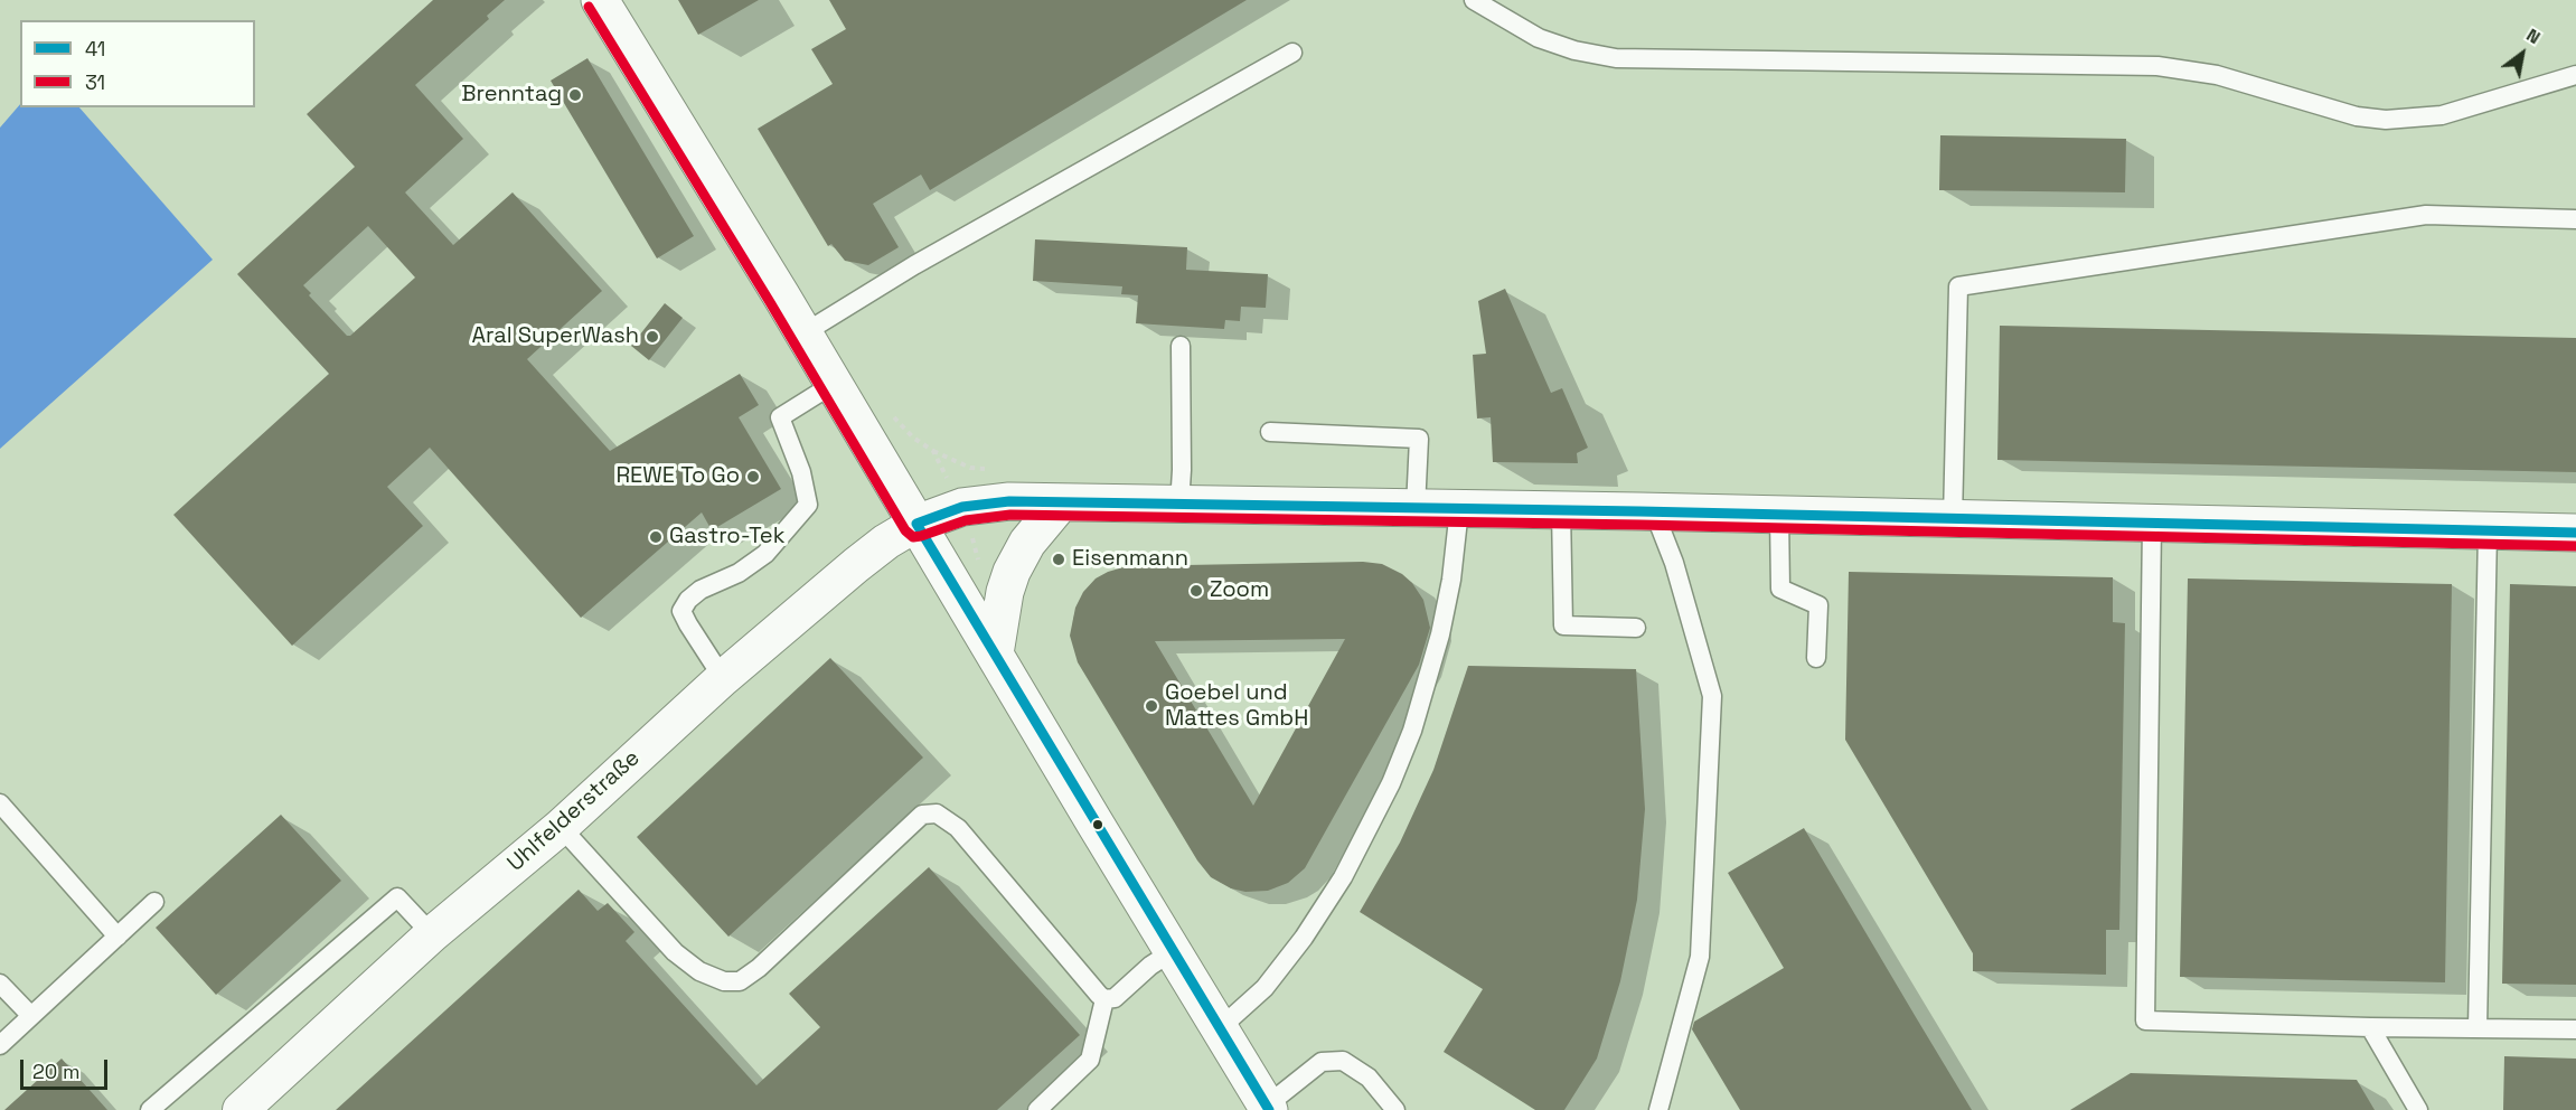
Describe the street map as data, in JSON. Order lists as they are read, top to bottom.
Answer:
{
  "streets": {
    "street": ["Uhlfelderstraße"]
  },
  "places": [
    "Brenntag",
    "Aral SuperWash",
    "REWE To Go",
    "Gastro-Tek",
    "Eisenmann",
    "Zoom",
    "Goebel und Mattes GmbH"
  ],
  "lines": ["transit line 31", "transit line 41"],
  "legend": ["41", "31"],
  "scale_bar": "20 m",
  "north": "top right"
}
